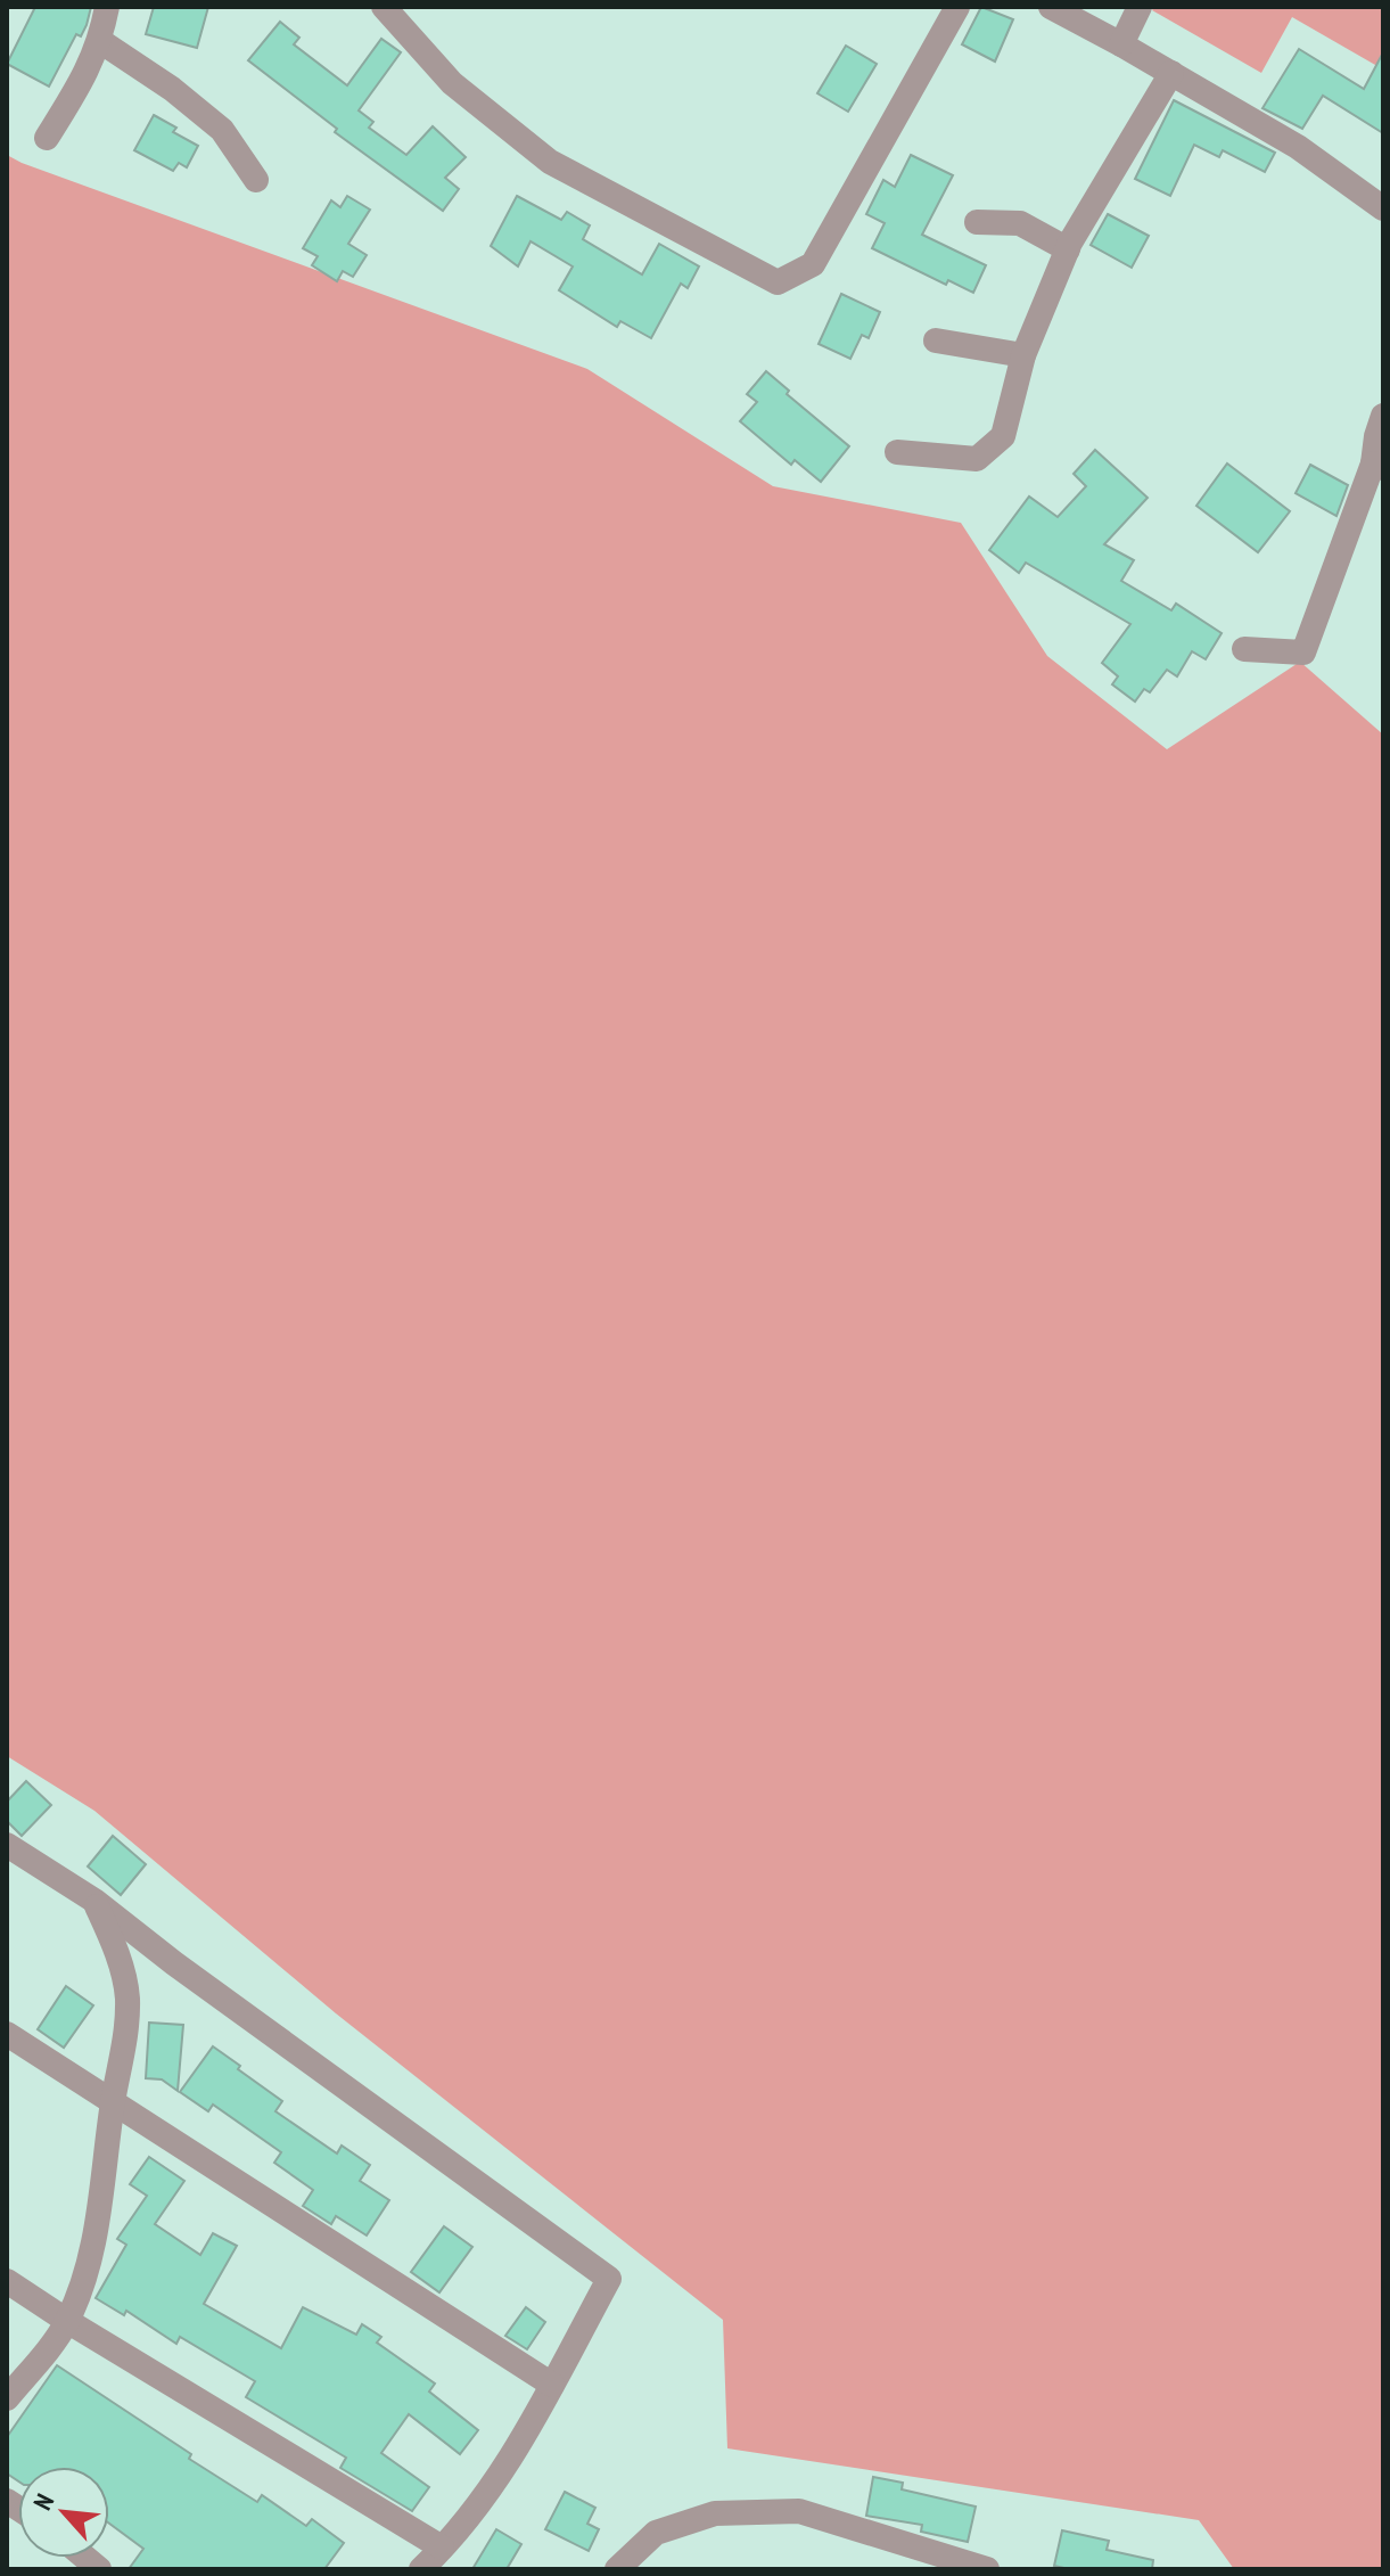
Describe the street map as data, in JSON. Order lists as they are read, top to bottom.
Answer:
{
  "north": "top left"
}
